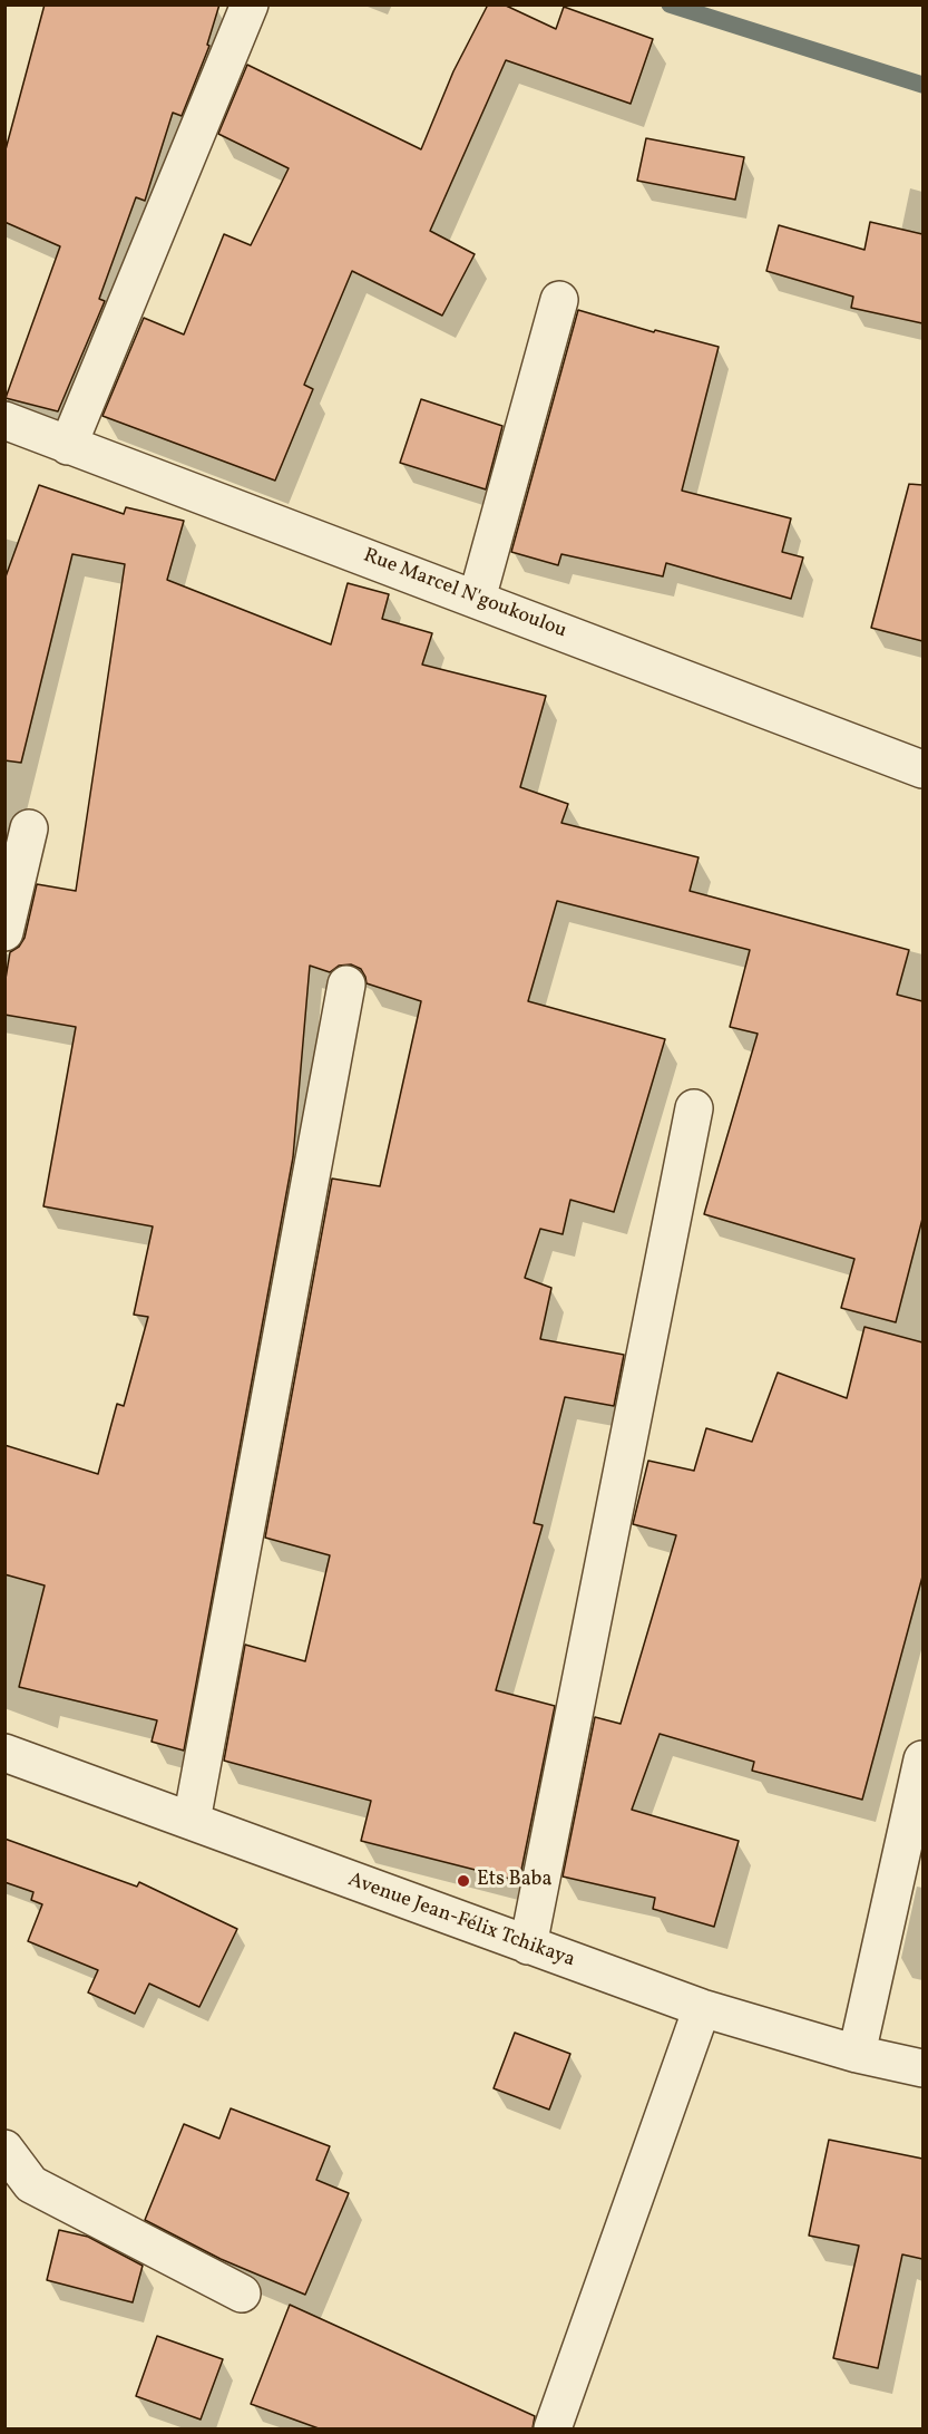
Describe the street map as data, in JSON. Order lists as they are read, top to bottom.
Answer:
{
  "streets": {
    "street": ["Rue Marcel N'goukoulou", "Avenue Jean-Félix Tchikaya"]
  },
  "places": ["Ets Baba"]
}
